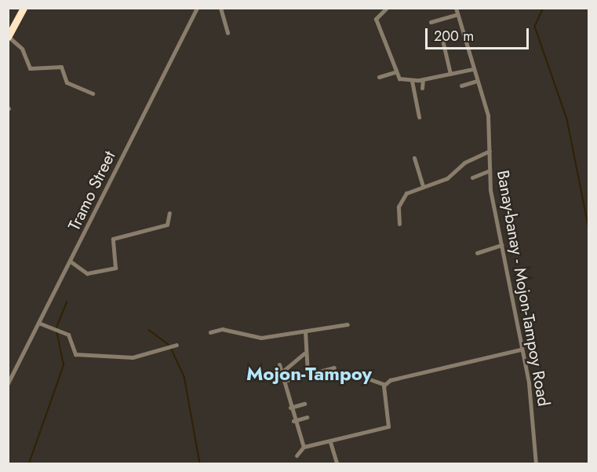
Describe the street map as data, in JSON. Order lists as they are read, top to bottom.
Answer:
{
  "streets": {
    "street": ["Tramo Street", "Banay-banay - Mojon-Tampoy Road"]
  },
  "districts": ["Mojon-Tampoy"],
  "scale_bar": "200 m"
}
